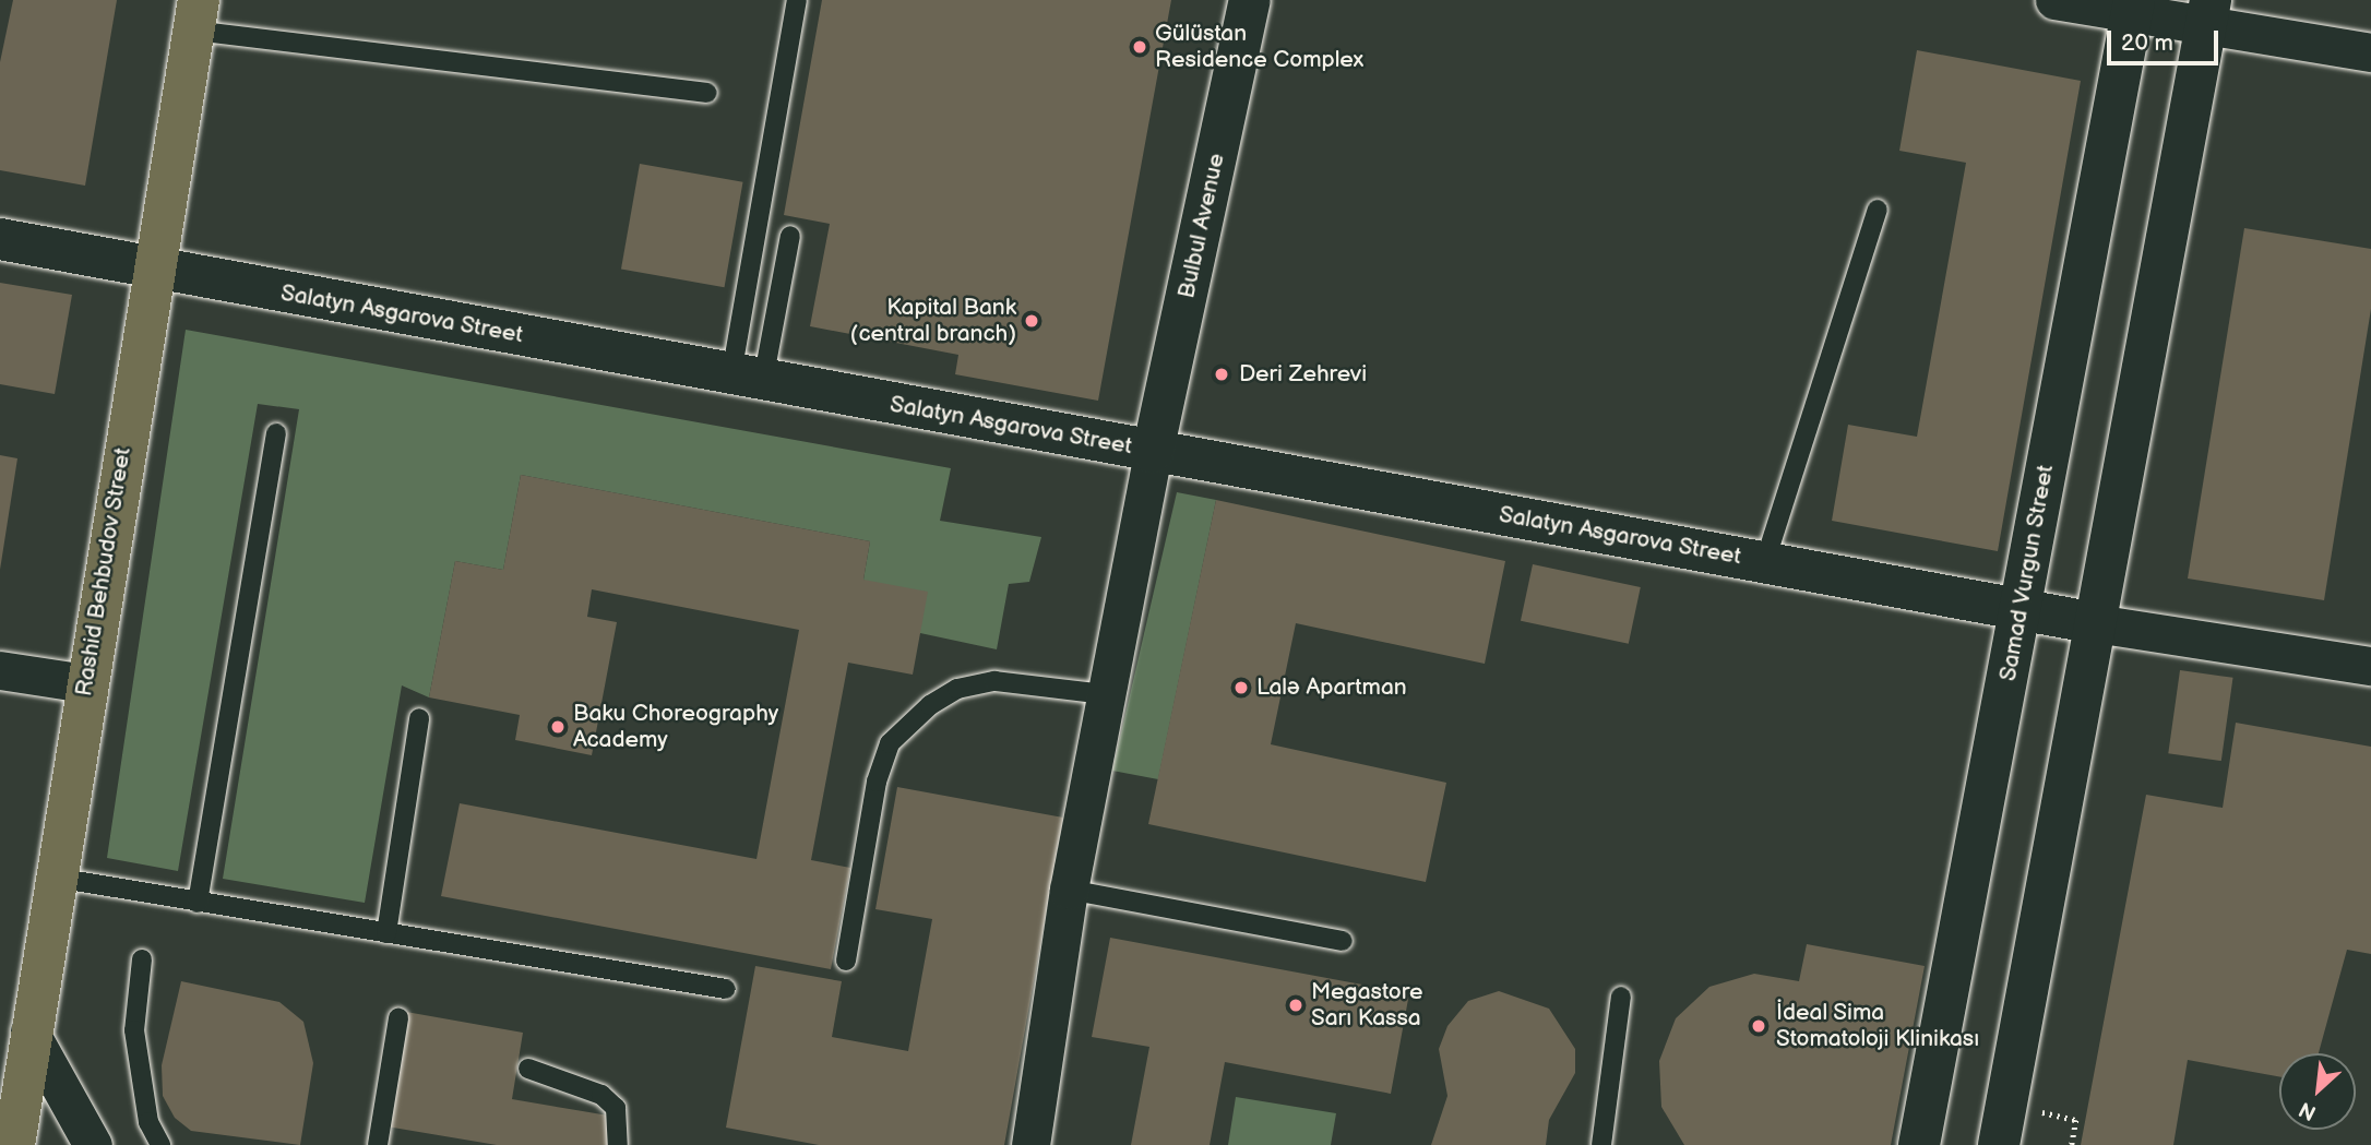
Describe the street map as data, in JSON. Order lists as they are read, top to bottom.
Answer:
{
  "streets": {
    "main road": [
      "Bulbul Avenue",
      "Salatyn Asgarova Street",
      "Rashid Behbudov Street",
      "Samad Vurgun Street"
    ]
  },
  "crossings": [
    ["Bulbul Avenue", "Salatyn Asgarova Street"],
    ["Salatyn Asgarova Street", "Rashid Behbudov Street"],
    ["Salatyn Asgarova Street", "Samad Vurgun Street"]
  ],
  "places": [
    "Gülüstan Residence Complex",
    "Kapital Bank (central branch)",
    "Deri Zehrevi",
    "Lalә Apartman",
    "Baku Choreography Academy",
    "Megastore Sarı Kassa",
    "İdeal Sima Stomatoloji Klinikası"
  ],
  "scale_bar": "20 m",
  "north": "bottom left"
}
